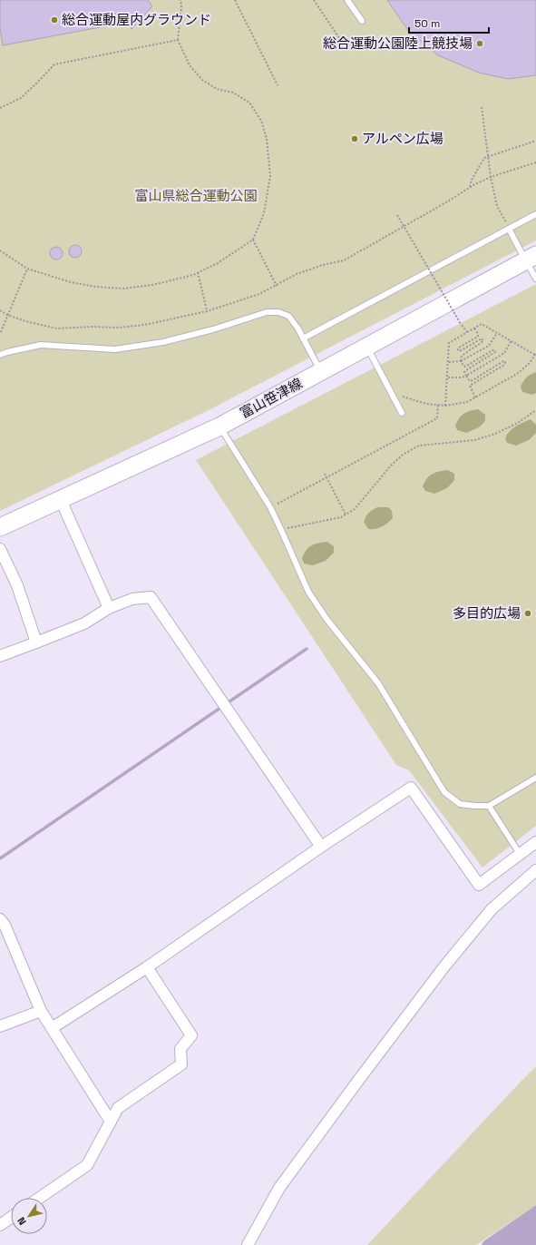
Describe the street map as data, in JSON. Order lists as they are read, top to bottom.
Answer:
{
  "streets": {
    "main road": ["富山笹津線"]
  },
  "parks": ["富山県総合運動公園"],
  "places": [
    "総合運動屋内グラウンド",
    "総合運動公園陸上競技場",
    "アルペン広場",
    "多目的広場"
  ],
  "scale_bar": "50 m",
  "north": "bottom left"
}
